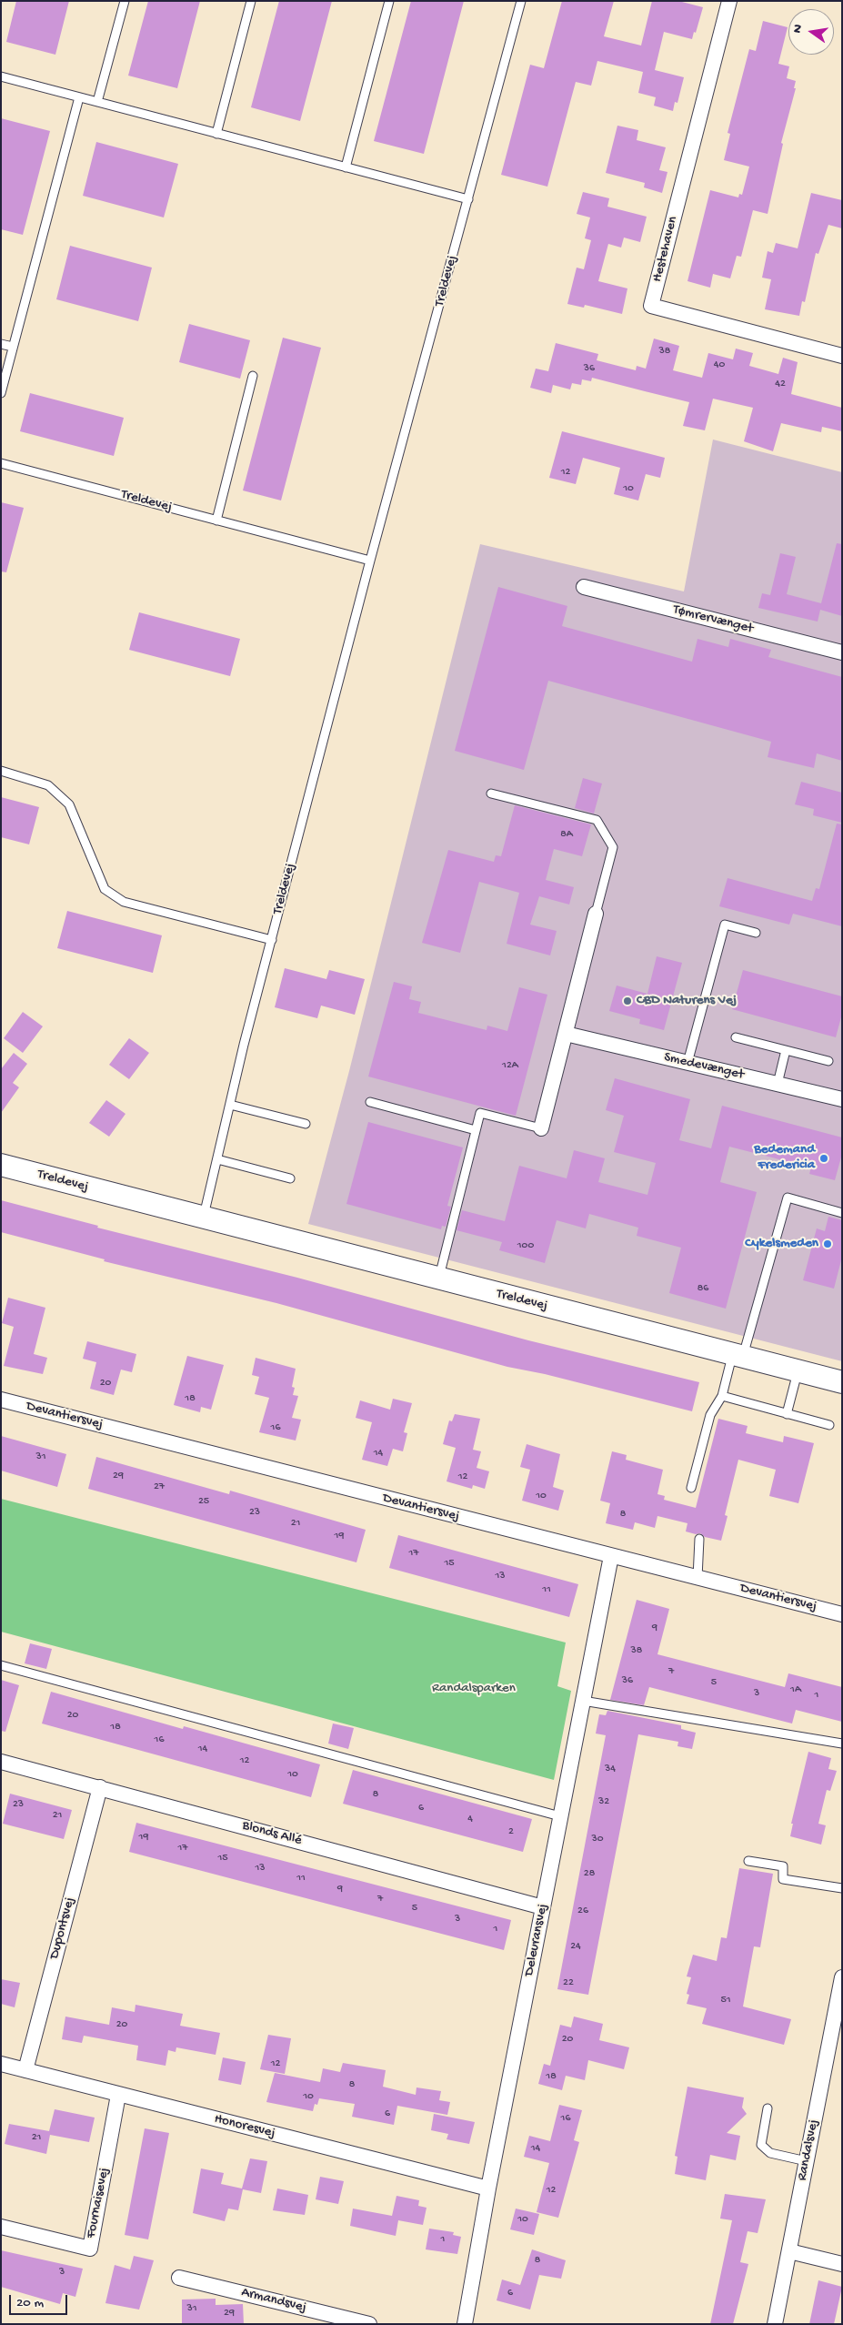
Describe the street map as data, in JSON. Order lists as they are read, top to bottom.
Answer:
{
  "streets": {
    "street": [
      "Hestehaven",
      "Treldevej",
      "Tømrervænget",
      "Smedevænget",
      "Devantiersvej",
      "Blonds Allé",
      "Dupontsvej",
      "Deleuransvej",
      "Honoresvej",
      "Randalsvej",
      "Fournaisevej",
      "Armandsvej"
    ]
  },
  "crossings": [
    ["Devantiersvej", "Deleuransvej"],
    ["Blonds Allé", "Dupontsvej"],
    ["Blonds Allé", "Deleuransvej"],
    ["Dupontsvej", "Honoresvej"],
    ["Deleuransvej", "Honoresvej"],
    ["Honoresvej", "Fournaisevej"]
  ],
  "parks": ["Randalsparken"],
  "places": ["CBD Naturens Vej", "Bedemand Fredericia", "Cykelsmeden"],
  "house_numbers": [
    "38",
    "40",
    "36",
    "42",
    "12",
    "10",
    "8A",
    "12A",
    "100",
    "86",
    "20",
    "18",
    "16",
    "14",
    "31",
    "29",
    "12",
    "27",
    "10",
    "25",
    "23",
    "8",
    "21",
    "19",
    "17",
    "15",
    "13",
    "11",
    "9",
    "38",
    "7",
    "36",
    "5",
    "1A",
    "3",
    "1",
    "20",
    "18",
    "16",
    "14",
    "12",
    "34",
    "10",
    "8",
    "32",
    "23",
    "6",
    "21",
    "4",
    "2",
    "19",
    "30",
    "17",
    "15",
    "13",
    "28",
    "11",
    "9",
    "7",
    "5",
    "26",
    "3",
    "1",
    "24",
    "22",
    "51",
    "20",
    "20",
    "12",
    "18",
    "8",
    "10",
    "6",
    "16",
    "21",
    "14",
    "12",
    "10",
    "1",
    "8",
    "3",
    "6",
    "31",
    "29"
  ],
  "scale_bar": "20 m",
  "north": "left"
}
